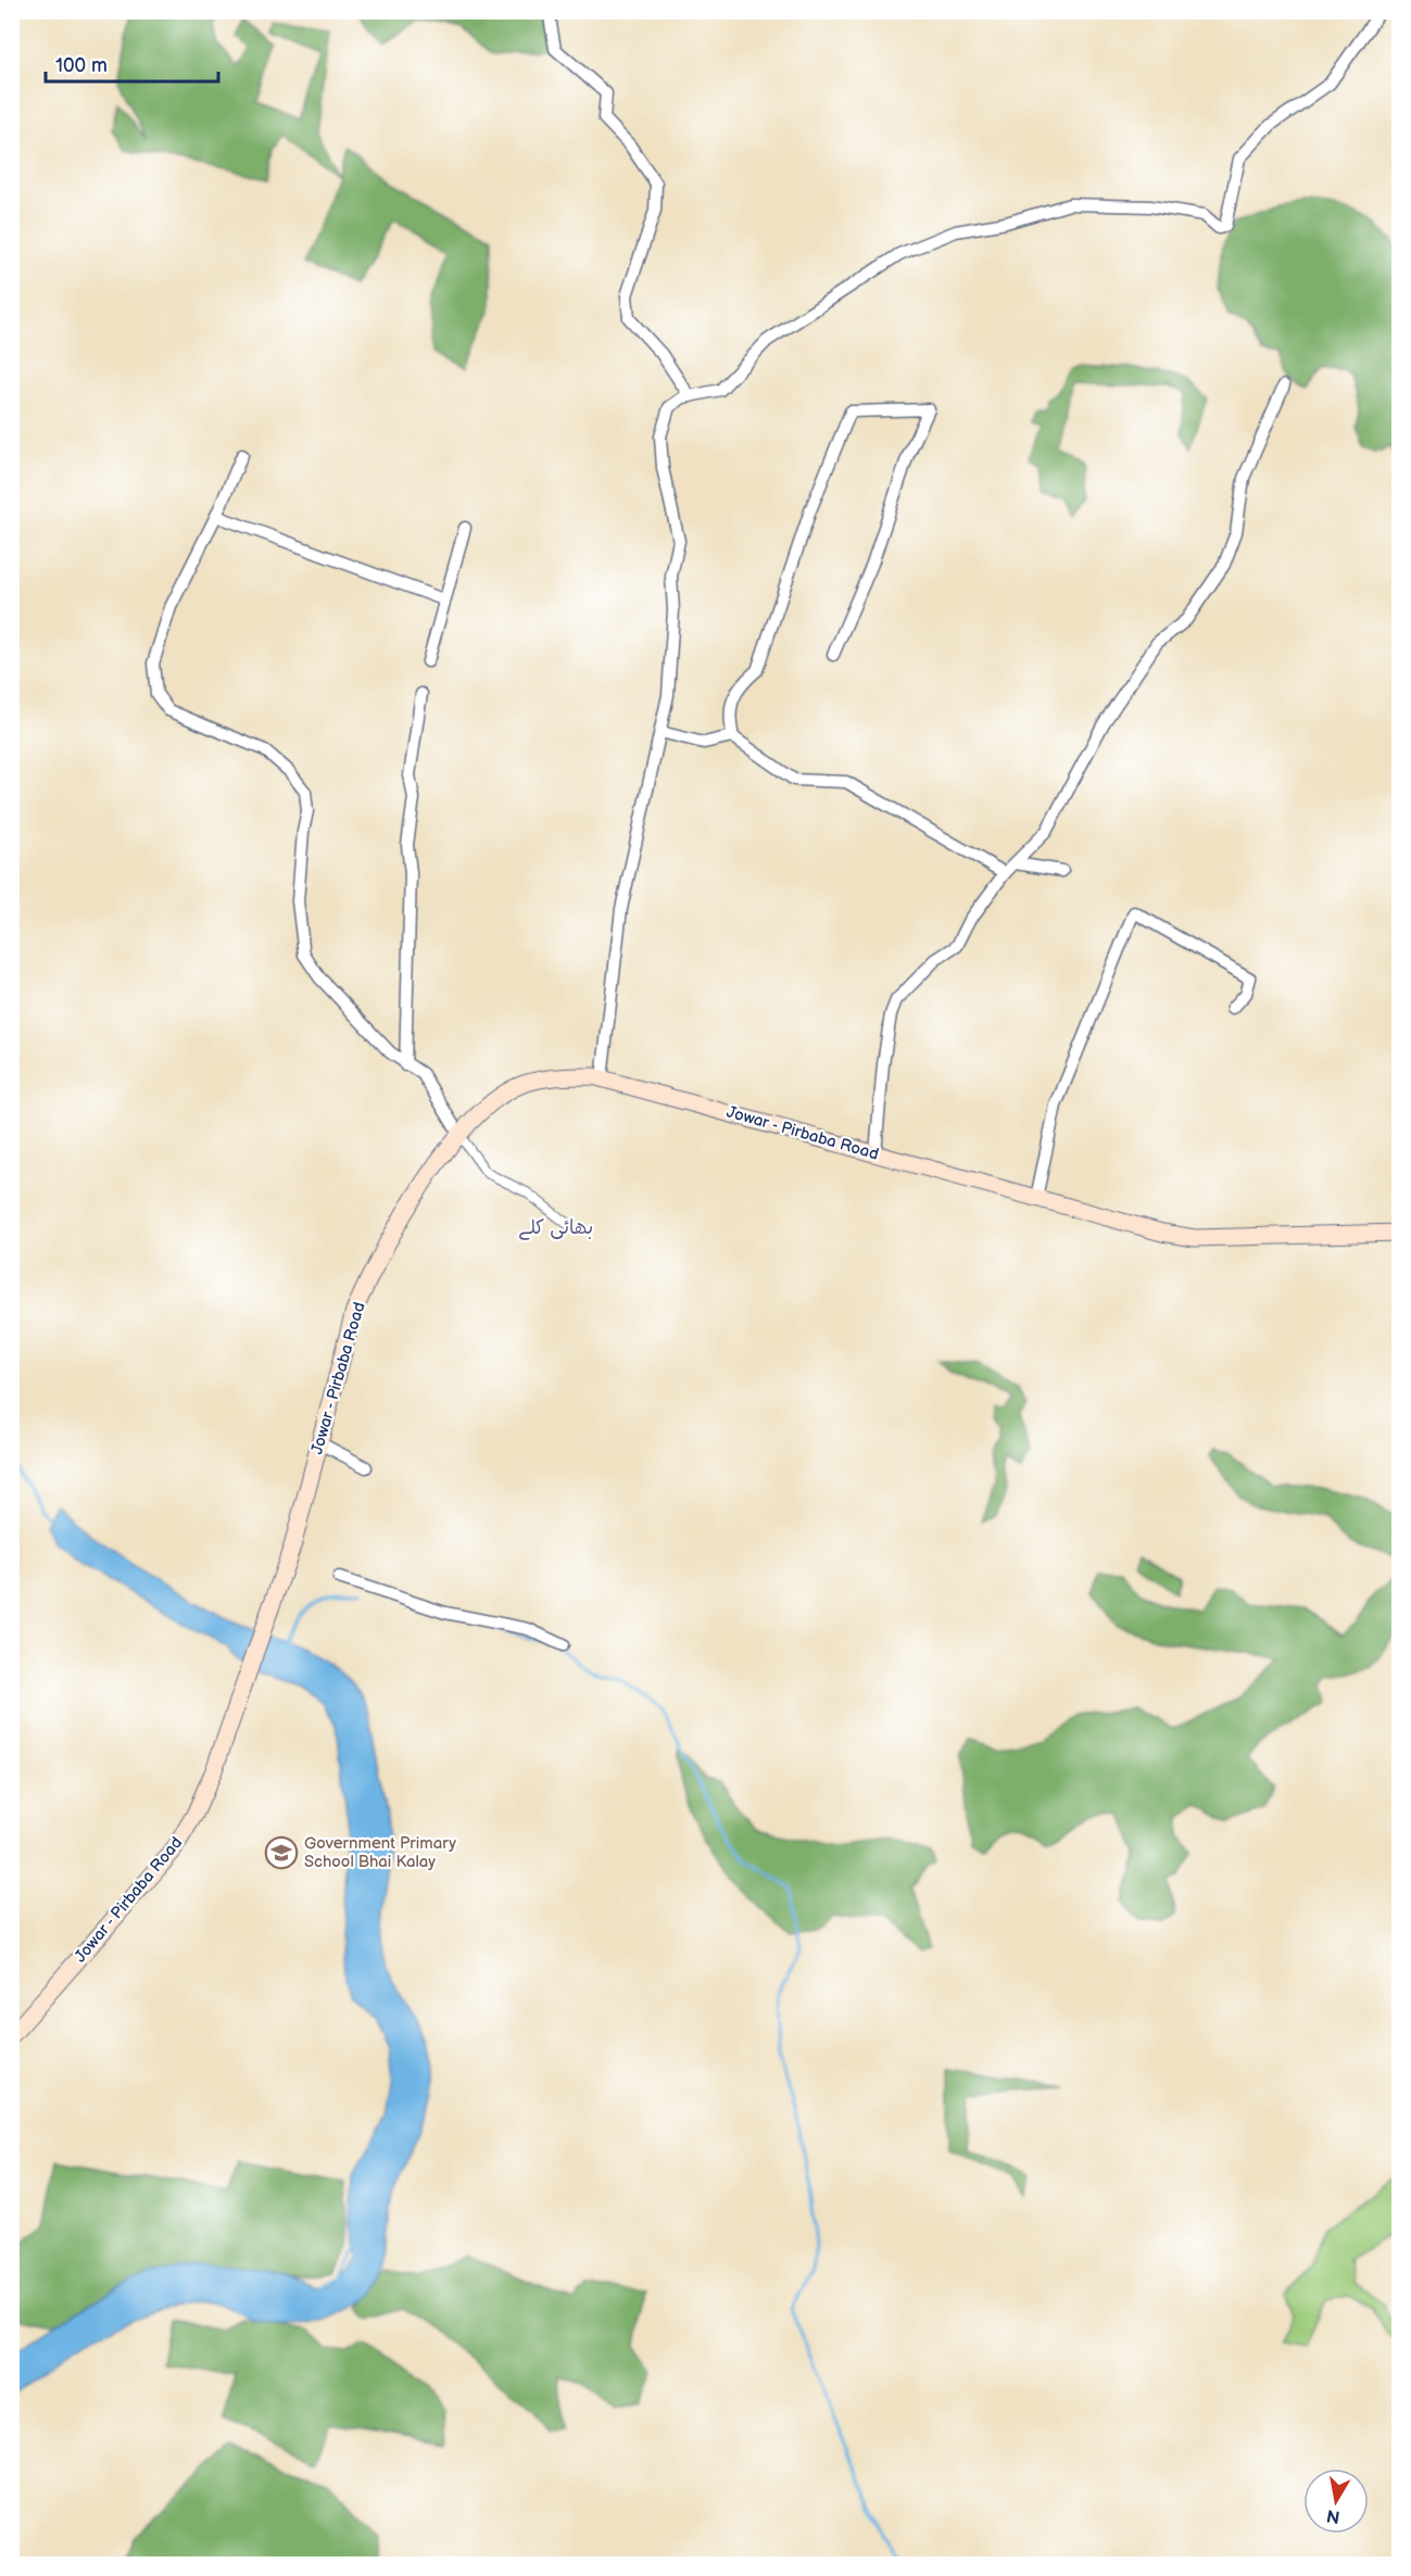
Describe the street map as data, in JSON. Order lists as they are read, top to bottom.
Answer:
{
  "streets": {
    "main road": ["Jowar - Pirbaba Road"]
  },
  "districts": ["بھائی كلے"],
  "places": {
    "school or university": ["Government Primary School Bhai Kalay"]
  },
  "scale_bar": "100 m",
  "north": "bottom"
}
